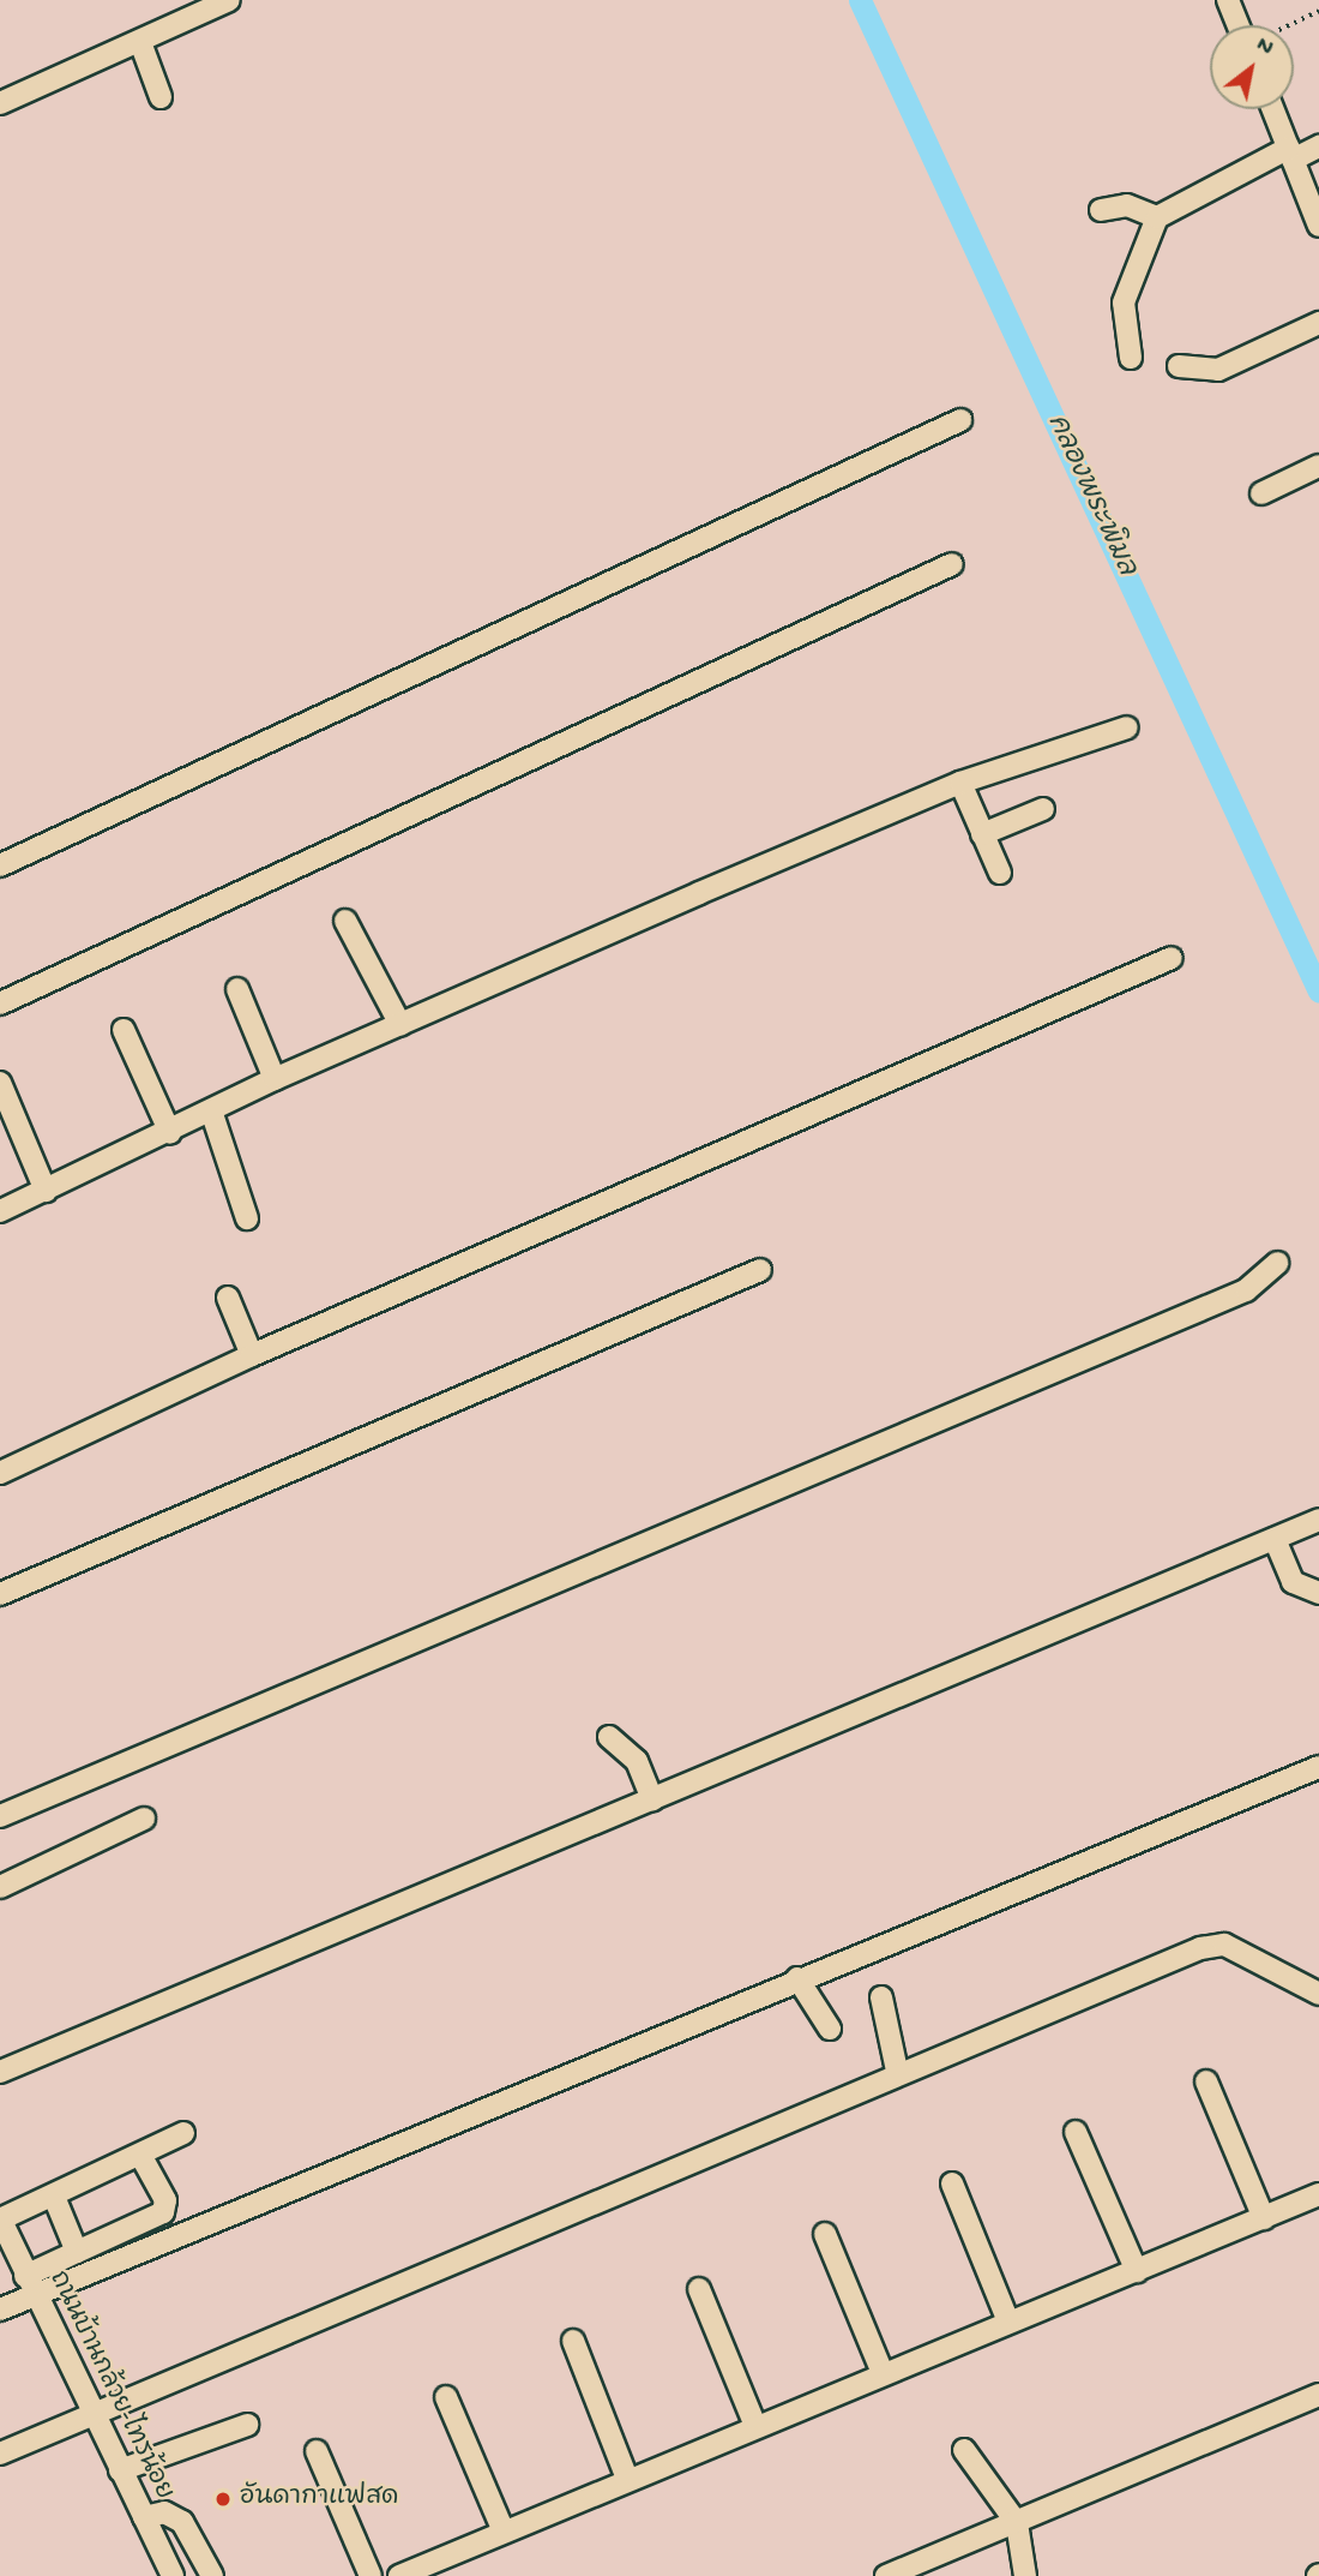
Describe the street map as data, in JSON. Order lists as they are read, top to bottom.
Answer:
{
  "streets": {
    "street": ["ถนนบ้านกล้วย-ไทรน้อย"]
  },
  "water": ["คลองพระพิมล"],
  "places": ["อันดากาแฟสด"],
  "north": "top right"
}
